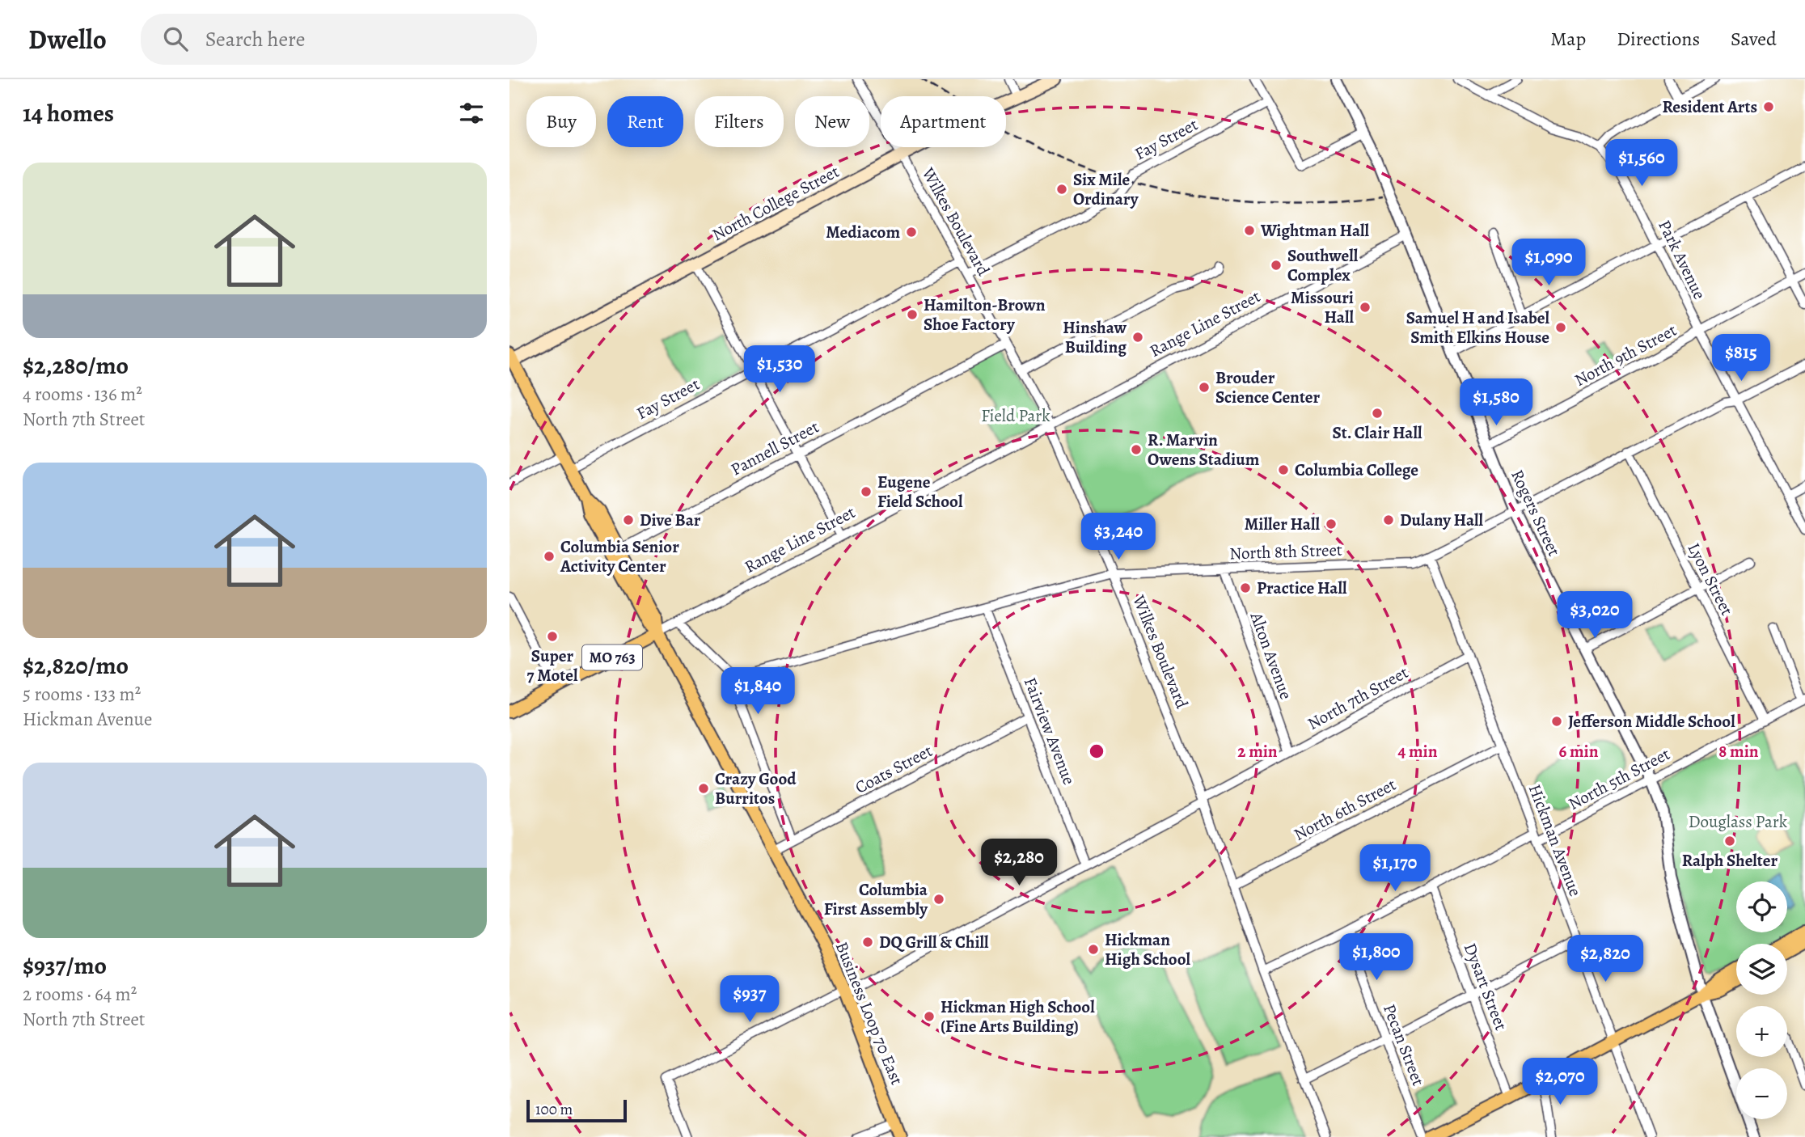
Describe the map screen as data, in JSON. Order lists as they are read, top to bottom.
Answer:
{
  "streets": {
    "main road": [
      "North College Street",
      "Range Line Street",
      "MO 763",
      "Business Loop 70 East"
    ],
    "street": [
      "Fay Street",
      "Wilkes Boulevard",
      "Park Avenue",
      "North 9th Street",
      "Pannell Street",
      "Rogers Street",
      "North 8th Street",
      "Lyon Street",
      "Alton Avenue",
      "North 7th Street",
      "Fairview Avenue",
      "Coats Street",
      "North 5th Street",
      "North 6th Street",
      "Hickman Avenue",
      "Dysart Street",
      "Pecan Street"
    ]
  },
  "crossings": [
    ["Fay Street", "Wilkes Boulevard"],
    ["Fay Street", "Business Loop 70 East"],
    ["North College Street", "Wilkes Boulevard"],
    ["North College Street", "Business Loop 70 East"],
    ["Wilkes Boulevard", "Range Line Street"],
    ["Wilkes Boulevard", "Pannell Street"],
    ["Wilkes Boulevard", "North 8th Street"],
    ["Wilkes Boulevard", "North 7th Street"],
    ["Wilkes Boulevard", "North 5th Street"],
    ["Wilkes Boulevard", "North 6th Street"],
    ["Park Avenue", "North 9th Street"],
    ["Park Avenue", "North 8th Street"],
    ["Range Line Street", "Rogers Street"],
    ["Range Line Street", "Business Loop 70 East"],
    ["North 9th Street", "Rogers Street"],
    ["Pannell Street", "Business Loop 70 East"],
    ["Rogers Street", "North 8th Street"],
    ["Rogers Street", "North 5th Street"],
    ["North 8th Street", "Lyon Street"],
    ["North 8th Street", "Alton Avenue"],
    ["North 8th Street", "Fairview Avenue"],
    ["North 8th Street", "Hickman Avenue"],
    ["Lyon Street", "North 5th Street"],
    ["Alton Avenue", "North 7th Street"],
    ["North 7th Street", "Fairview Avenue"],
    ["North 7th Street", "Hickman Avenue"],
    ["North 7th Street", "Business Loop 70 East"],
    ["Fairview Avenue", "Coats Street"],
    ["Coats Street", "Business Loop 70 East"],
    ["North 5th Street", "Hickman Avenue"],
    ["North 5th Street", "Dysart Street"],
    ["North 5th Street", "Pecan Street"],
    ["North 6th Street", "Hickman Avenue"]
  ],
  "parks": ["Field Park", "Douglass Park"],
  "places": [
    "Resident Arts",
    "Six Mile Ordinary",
    "Wightman Hall",
    "Mediacom",
    "Southwell Complex",
    "Missouri Hall",
    "Hamilton-Brown Shoe Factory",
    "Samuel H and Isabel Smith Elkins House",
    "Hinshaw Building",
    "Brouder Science Center",
    "St. Clair Hall",
    "R. Marvin Owens Stadium",
    "Columbia College",
    "Eugene Field School",
    "Dive Bar",
    "Dulany Hall",
    "Miller Hall",
    "Columbia Senior Activity Center",
    "Practice Hall",
    "Super 7 Motel",
    "Jefferson Middle School",
    "Crazy Good Burritos",
    "Ralph Shelter",
    "Columbia First Assembly",
    "DQ Grill & Chill",
    "Hickman High School",
    "Hickman High School (Fine Arts Building)"
  ],
  "scale_bar": "100 m",
  "page": {
    "header": "Dwello",
    "search": "Search here",
    "nav": ["Map", "Directions", "Saved"],
    "heading": "14 homes",
    "chip": [
      "Buy",
      "Rent",
      "Filters",
      "New",
      "Apartment"
    ],
    "price": [
      "$1,560",
      "$1,090",
      "$815",
      "$1,530",
      "$1,580",
      "$3,240",
      "$3,020",
      "$1,840",
      "$2,280",
      "$1,170",
      "$1,800",
      "$2,820",
      "$937",
      "$2,070"
    ],
    "list": [
      {
        "name": "$2,280/mo",
        "note": "4 rooms · 136 m² · North 7th Street"
      },
      {
        "name": "$2,820/mo",
        "note": "5 rooms · 133 m² · Hickman Avenue"
      },
      {
        "name": "$937/mo",
        "note": "2 rooms · 64 m² · North 7th Street"
      }
    ],
    "map_buttons": ["+", "−"],
    "scale": "100 m"
  },
  "rings": [
    "2 min",
    "4 min",
    "6 min",
    "8 min"
  ]
}
